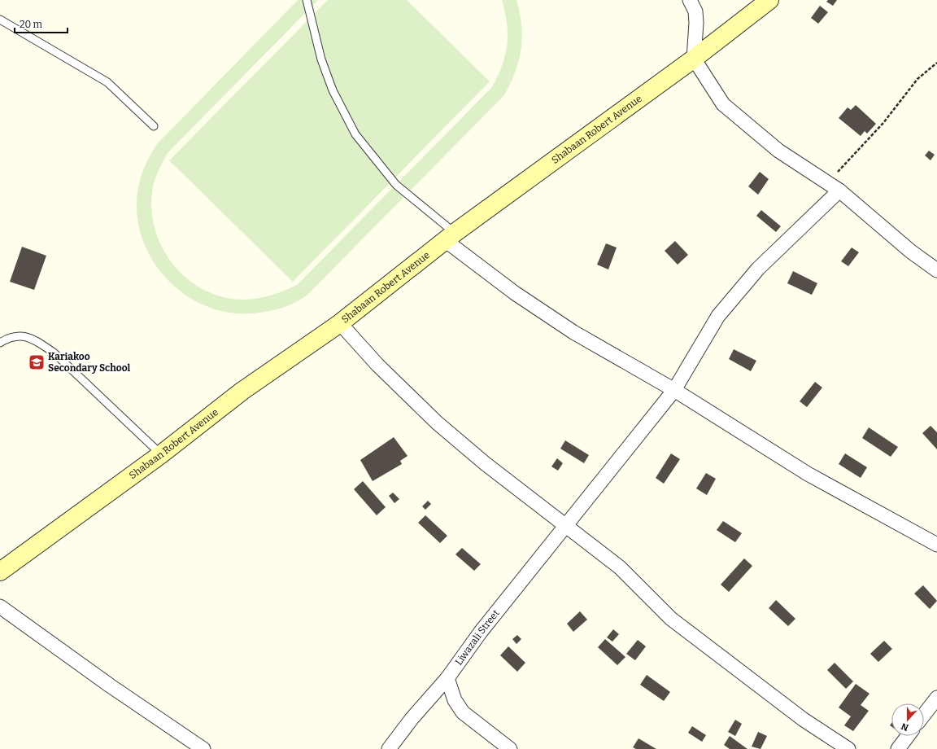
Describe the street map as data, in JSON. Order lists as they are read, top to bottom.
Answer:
{
  "streets": {
    "street": ["Shabaan Robert Avenue", "Liwazali Street"]
  },
  "places": {
    "school or university": ["Kariakoo Secondary School"]
  },
  "scale_bar": "20 m",
  "north": "bottom"
}
